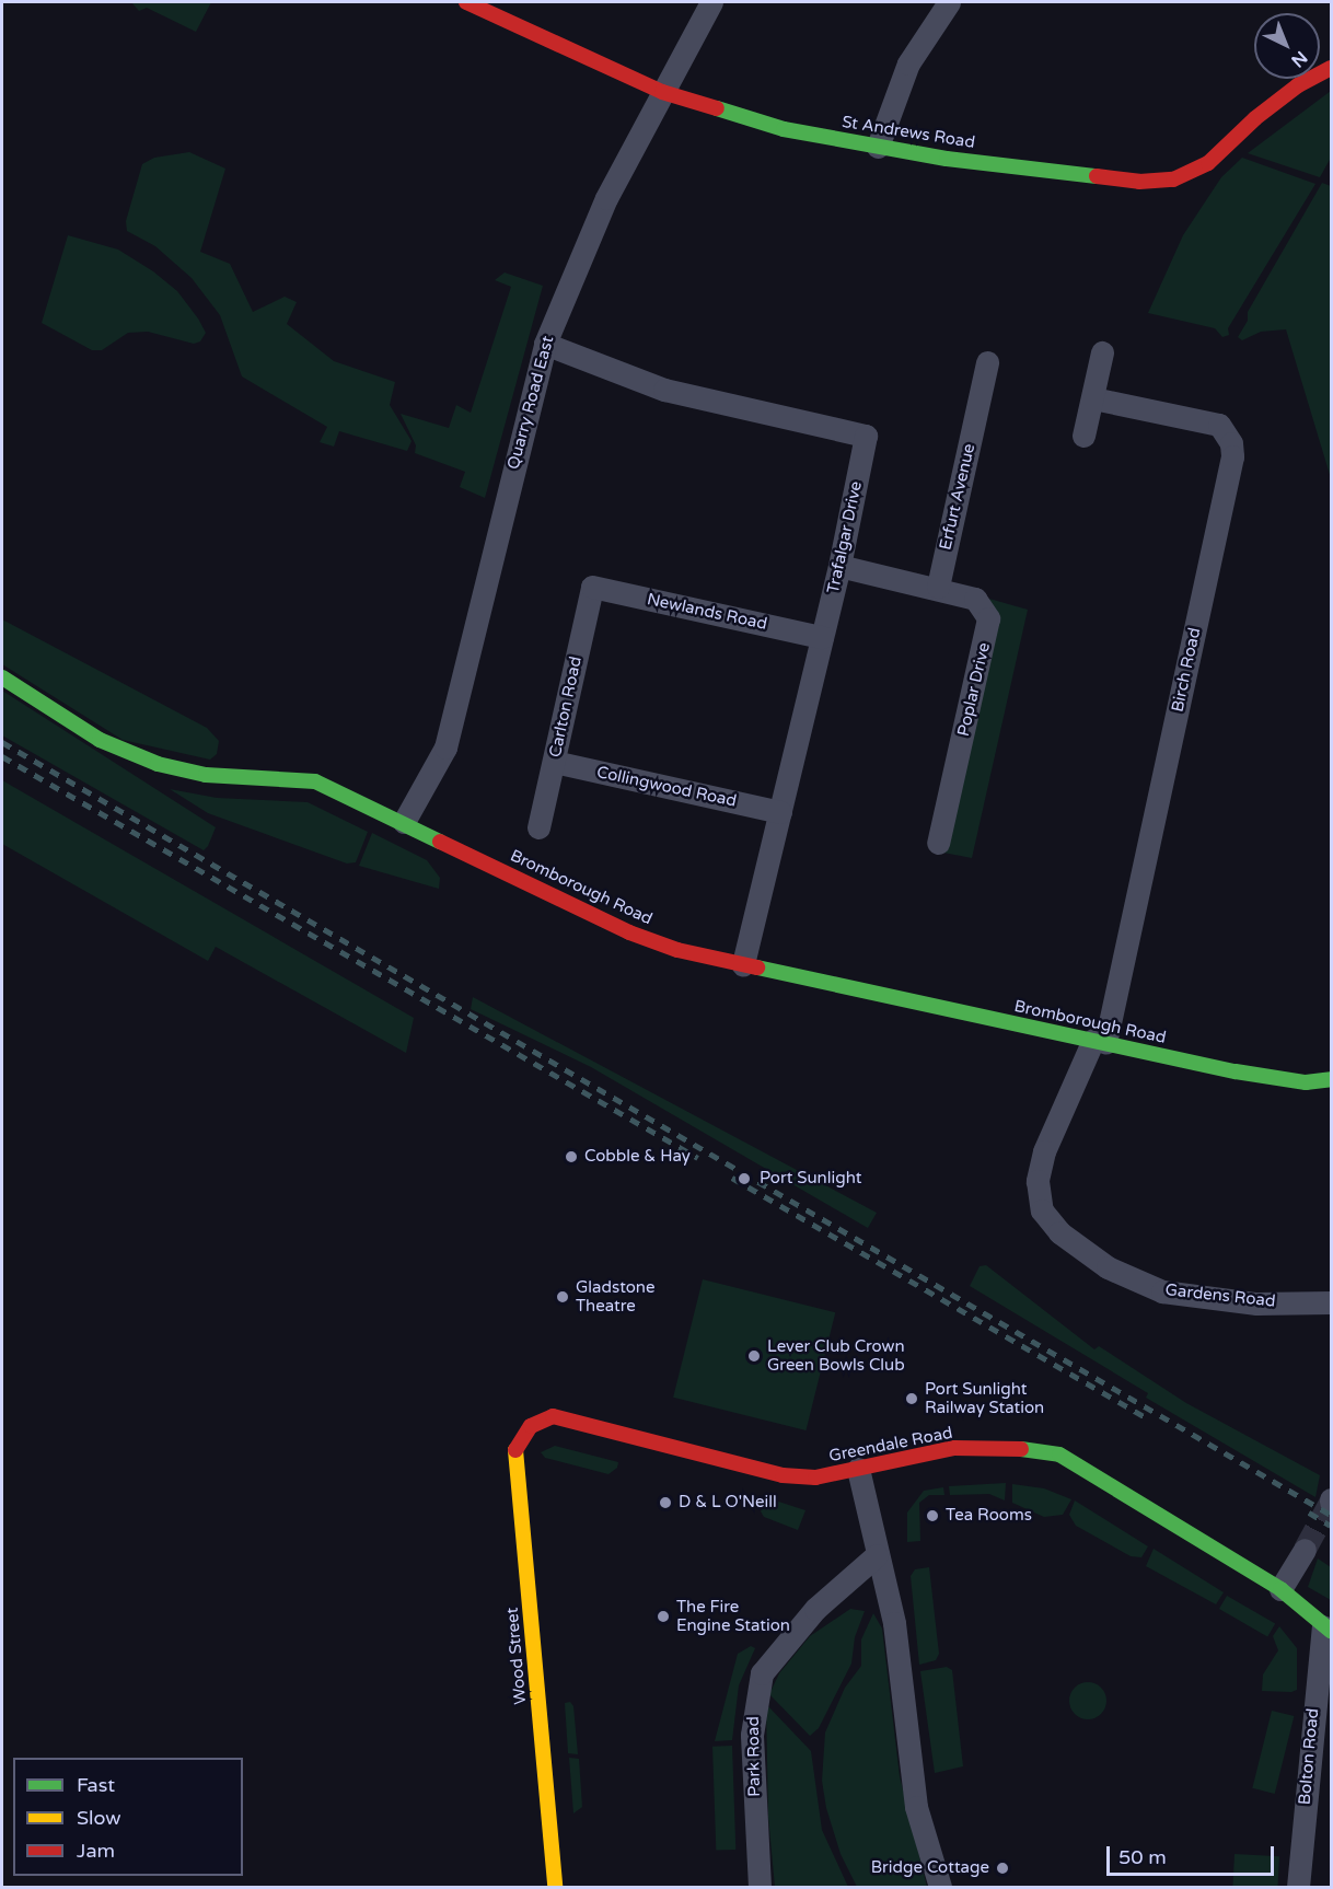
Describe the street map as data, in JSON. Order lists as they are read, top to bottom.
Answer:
{
  "streets": {
    "street": [
      "St Andrews Road",
      "Quarry Road East",
      "Erfurt Avenue",
      "Trafalgar Drive",
      "Newlands Road",
      "Birch Road",
      "Poplar Drive",
      "Carlton Road",
      "Collingwood Road",
      "Bromborough Road",
      "Gardens Road",
      "Greendale Road",
      "Wood Street",
      "Park Road",
      "Bolton Road"
    ]
  },
  "crossings": [
    ["St Andrews Road", "Quarry Road East"],
    ["Quarry Road East", "Trafalgar Drive"],
    ["Quarry Road East", "Bromborough Road"],
    ["Erfurt Avenue", "Poplar Drive"],
    ["Trafalgar Drive", "Newlands Road"],
    ["Trafalgar Drive", "Poplar Drive"],
    ["Trafalgar Drive", "Collingwood Road"],
    ["Trafalgar Drive", "Bromborough Road"],
    ["Newlands Road", "Carlton Road"],
    ["Birch Road", "Bromborough Road"],
    ["Birch Road", "Gardens Road"],
    ["Carlton Road", "Collingwood Road"],
    ["Bromborough Road", "Gardens Road"],
    ["Greendale Road", "Wood Street"],
    ["Greendale Road", "Bolton Road"]
  ],
  "places": [
    "Cobble & Hay",
    "Port Sunlight",
    "Gladstone Theatre",
    "Lever Club Crown Green Bowls Club",
    "Port Sunlight Railway Station",
    "D & L O'Neill",
    "Tea Rooms",
    "The Fire Engine Station",
    "Bridge Cottage"
  ],
  "legend": ["Fast", "Slow", "Jam"],
  "scale_bar": "50 m",
  "north": "bottom right"
}
